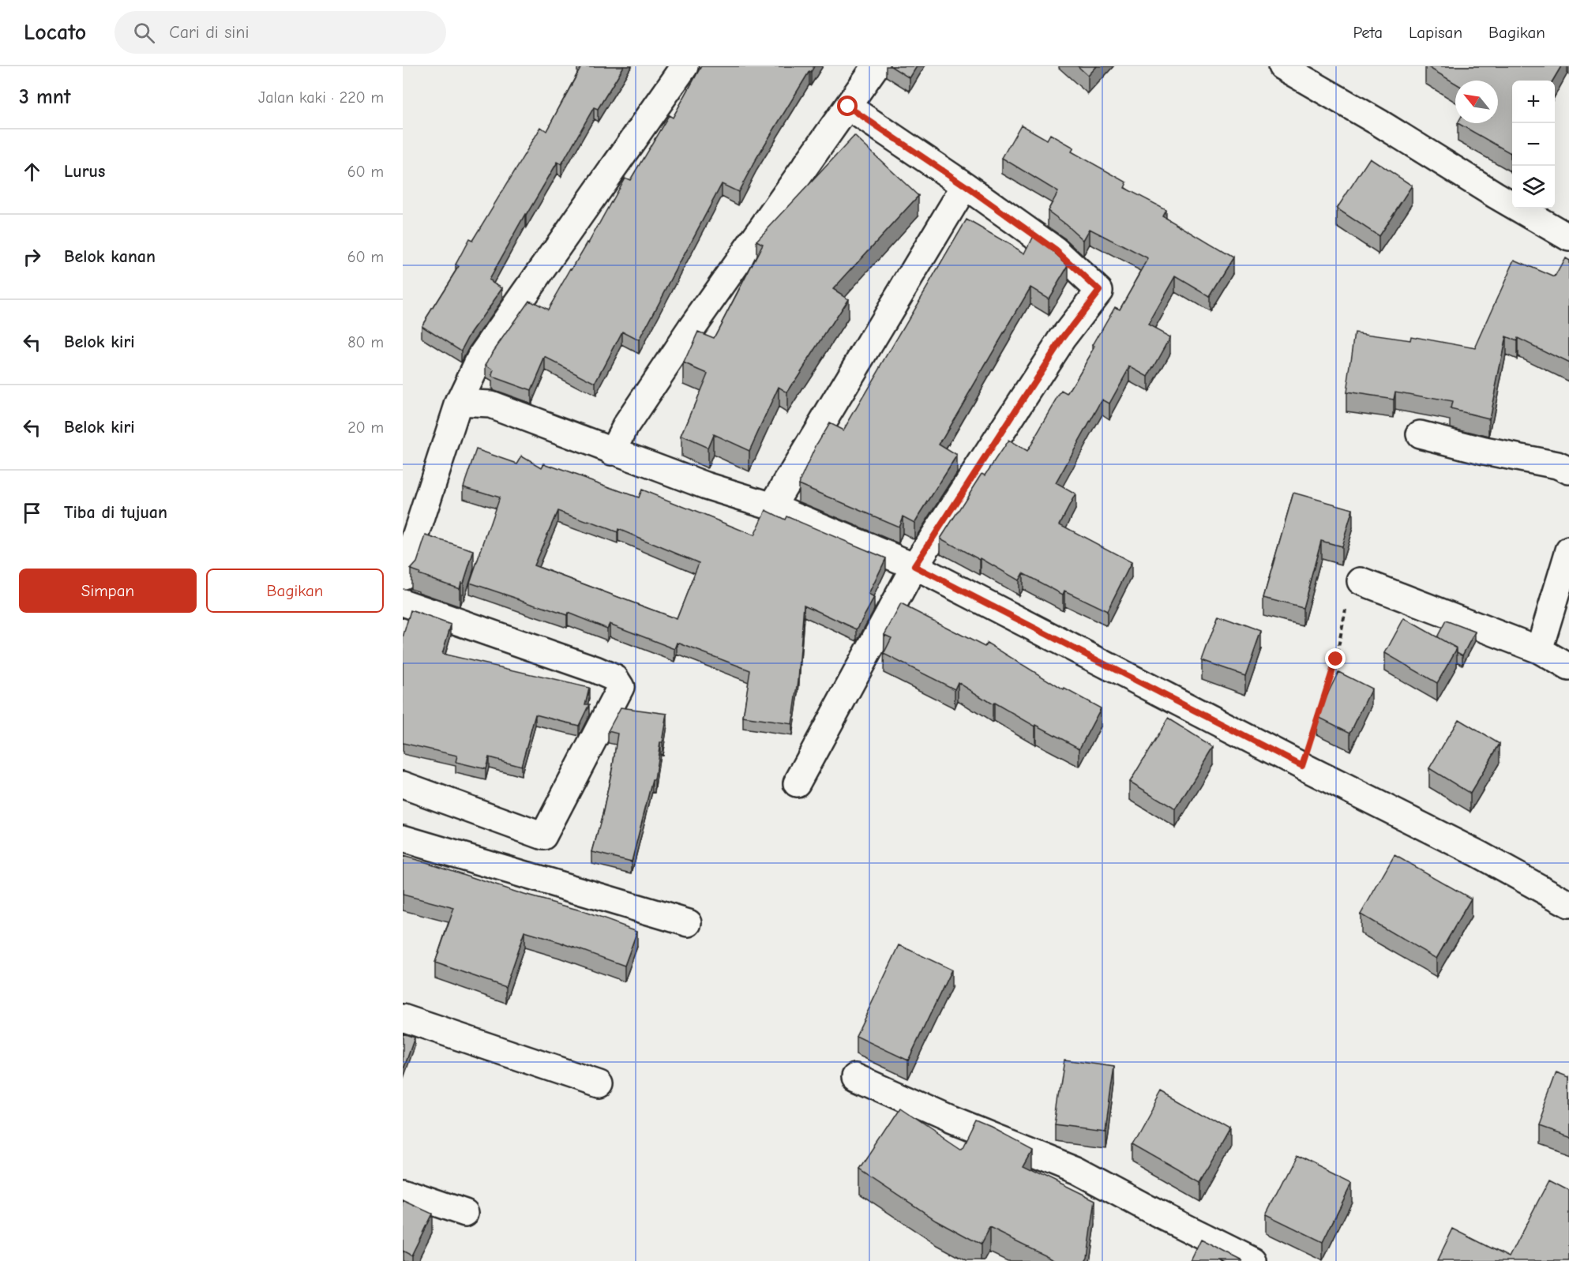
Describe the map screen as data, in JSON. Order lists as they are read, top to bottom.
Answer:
{
  "north": "top left",
  "page": {
    "header": "Locato",
    "search": "Cari di sini",
    "nav": ["Peta", "Lapisan", "Bagikan"],
    "heading": ["3 mnt", "Jalan kaki · 220 m"],
    "map_buttons": ["+", "−"],
    "list": [
      ["Lurus", "60 m"],
      ["Belok kanan", "60 m"],
      ["Belok kiri", "80 m"],
      ["Belok kiri", "20 m"],
      "Tiba di tujuan"
    ],
    "buttons": ["Simpan", "Bagikan"]
  }
}
